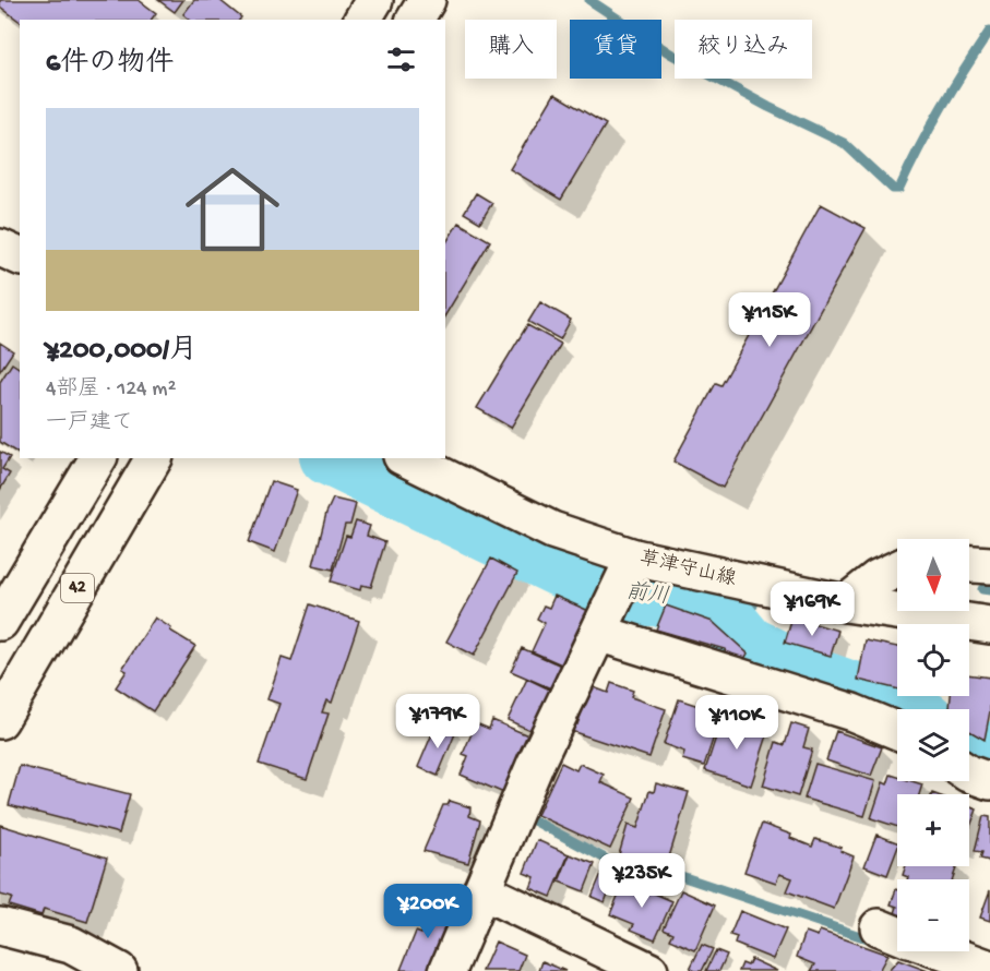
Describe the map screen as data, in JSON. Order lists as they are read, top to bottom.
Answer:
{
  "streets": {
    "street": ["草津守山線", "42"]
  },
  "water": ["前川"],
  "north": "bottom",
  "page": {
    "chip": ["購入", "賃貸", "絞り込み"],
    "heading": "6件の物件",
    "list": [
      {
        "name": "¥200,000/月",
        "note": "4部屋 · 124 m² · 一戸建て"
      }
    ],
    "price": [
      "¥115K",
      "¥169K",
      "¥179K",
      "¥110K",
      "¥235K",
      "¥200K"
    ],
    "map_buttons": ["+", "−"]
  }
}
